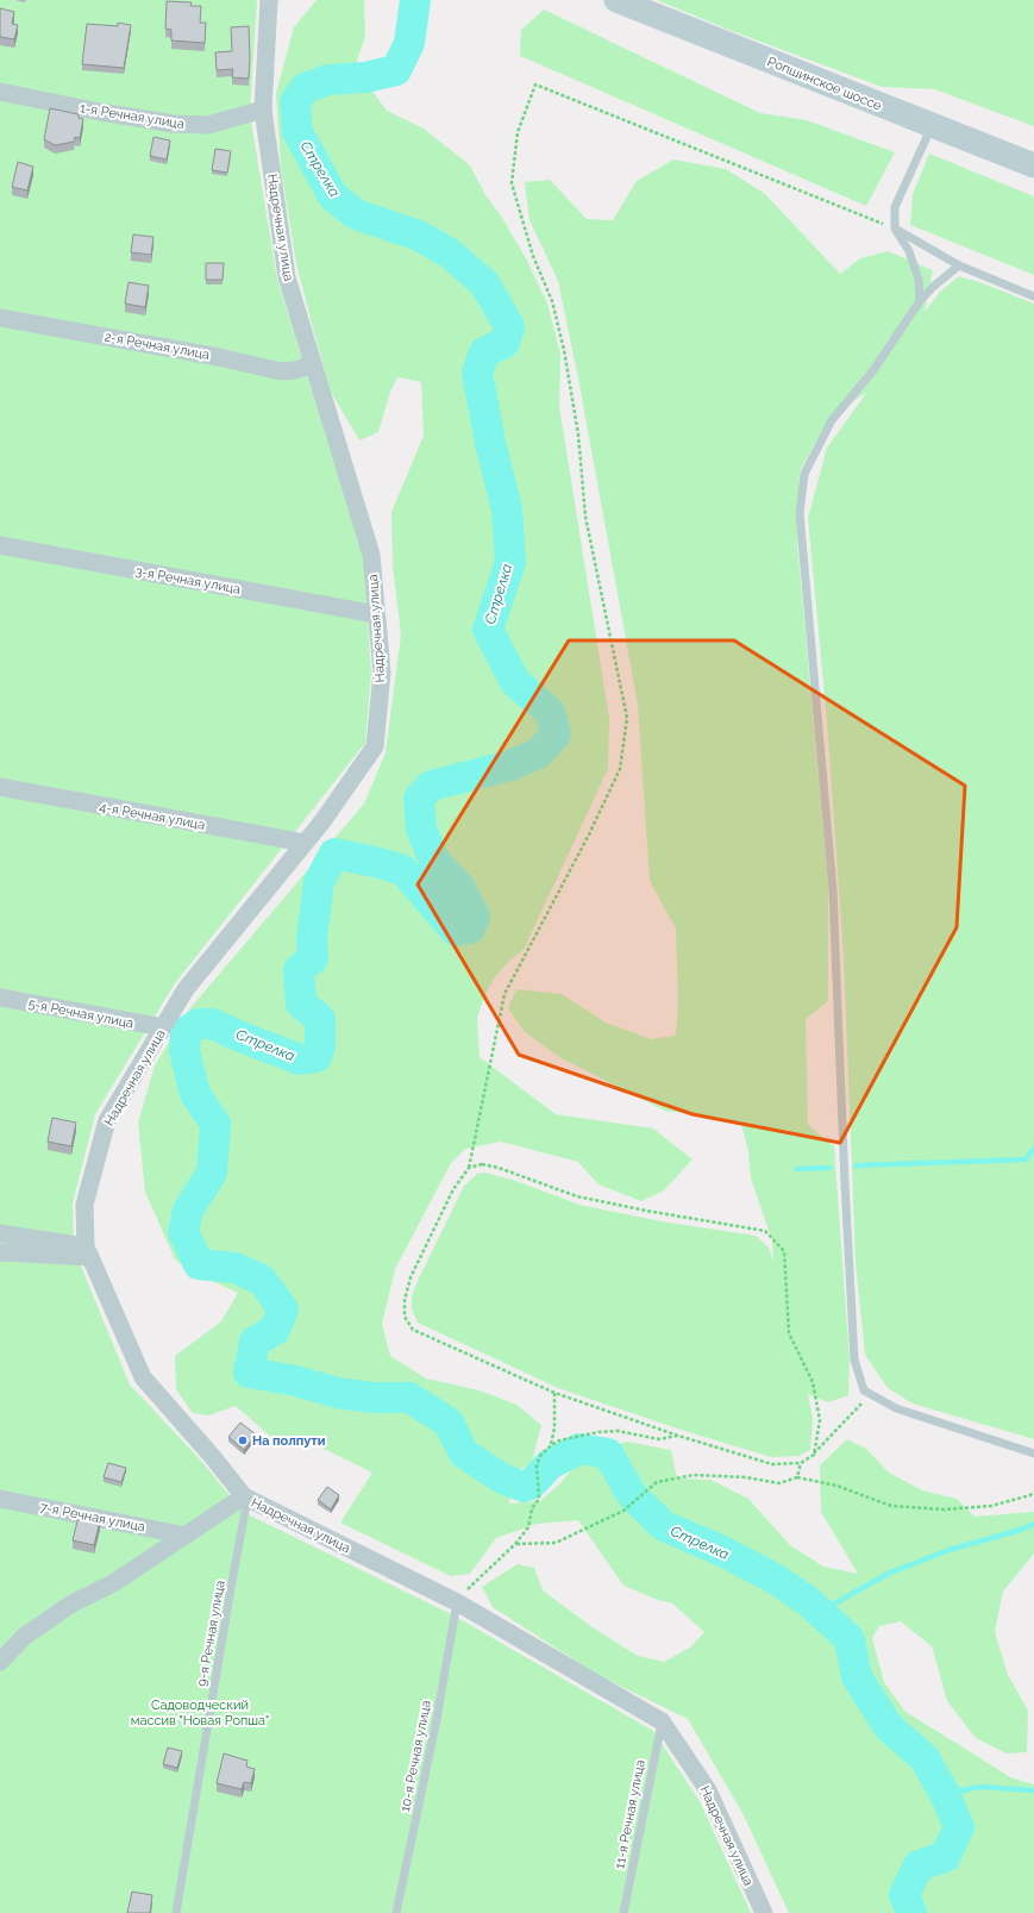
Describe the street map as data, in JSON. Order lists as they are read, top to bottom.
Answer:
{
  "streets": {
    "main road": ["Ропшинское шоссе"],
    "street": [
      "1-я Речная улица",
      "Надречная улица",
      "2-я Речная улица",
      "3-я Речная улица",
      "4-я Речная улица",
      "5-я Речная улица",
      "7-я Речная улица"
    ],
    "lane": ["9-я Речная улица", "10-я Речная улица", "11-я Речная улица"]
  },
  "crossings": [
    ["1-я Речная улица", "Надречная улица"],
    ["Надречная улица", "2-я Речная улица"],
    ["Надречная улица", "3-я Речная улица"],
    ["Надречная улица", "4-я Речная улица"],
    ["Надречная улица", "5-я Речная улица"],
    ["Надречная улица", "9-я Речная улица"],
    ["Надречная улица", "10-я Речная улица"],
    ["Надречная улица", "11-я Речная улица"]
  ],
  "water": ["Стрелка"],
  "parks": ["Садоводческий массив \"Новая Ропша\""],
  "places": ["На полпути"]
}
